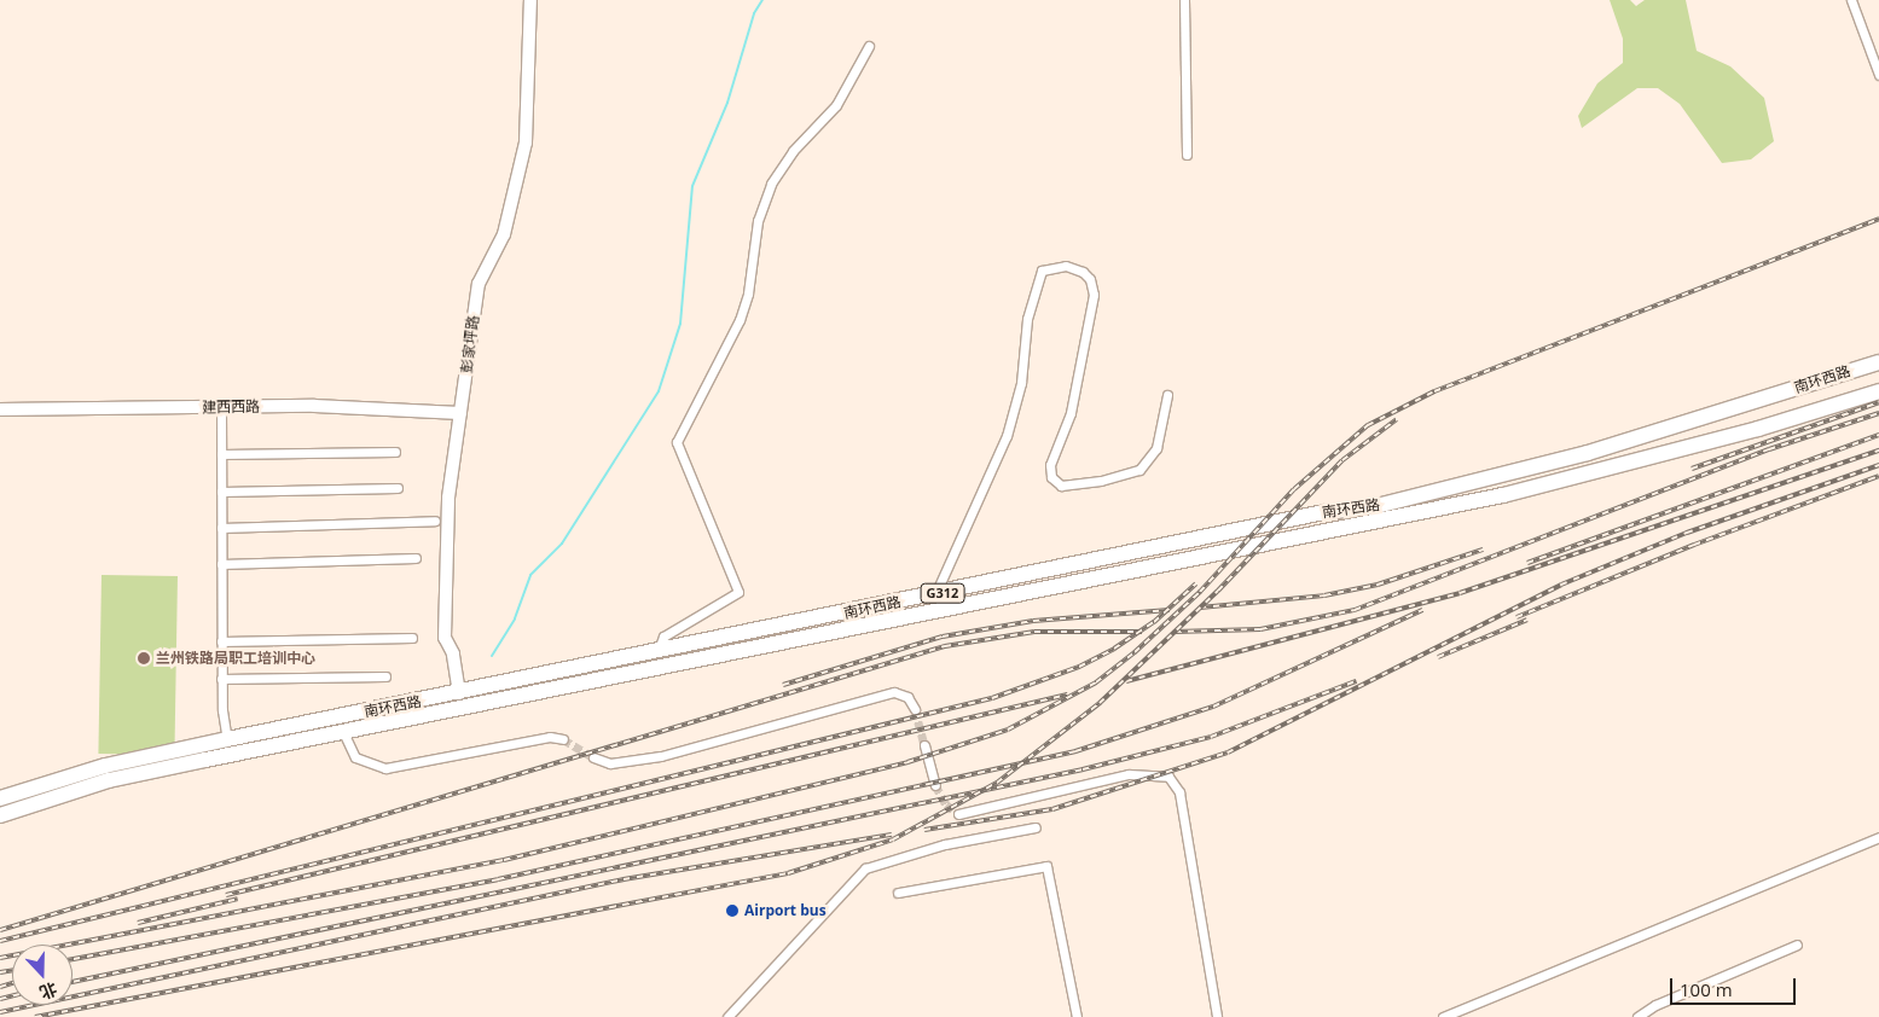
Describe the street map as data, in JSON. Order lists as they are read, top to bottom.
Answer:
{
  "streets": {
    "highway": ["南环西路", "G312"],
    "street": ["彭家坪路", "建西西路"]
  },
  "crossings": [
    ["彭家坪路", "南环西路"],
    ["彭家坪路", "建西西路"]
  ],
  "places": ["兰州铁路局职工培训中心", "Airport bus"],
  "scale_bar": "100 m",
  "north": "bottom"
}
